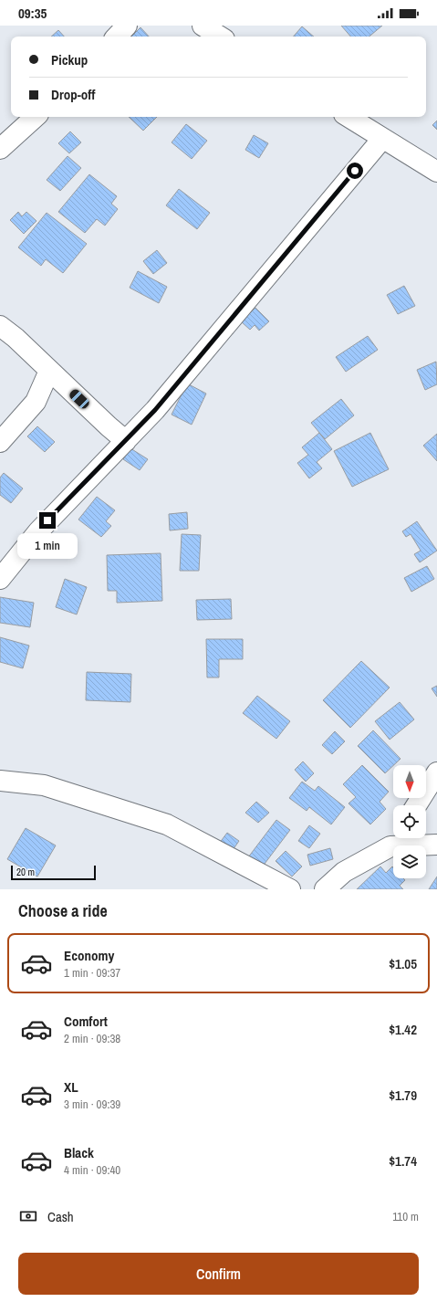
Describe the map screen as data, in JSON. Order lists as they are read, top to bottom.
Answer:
{
  "scale_bar": "20 m",
  "north": "bottom",
  "page": {
    "status": "09:35",
    "banner": ["Pickup", "Drop-off"],
    "bubble": "1 min",
    "scale": "20 m",
    "heading": "Choose a ride",
    "list": [
      {
        "name": "Economy",
        "note": "1 min · 09:37",
        "value": "$1.05"
      },
      {
        "name": "Comfort",
        "note": "2 min · 09:38",
        "value": "$1.42"
      },
      {
        "name": "XL",
        "note": "3 min · 09:39",
        "value": "$1.79"
      },
      {
        "name": "Black",
        "note": "4 min · 09:40",
        "value": "$1.74"
      }
    ],
    "pay": ["Cash", "110 m"],
    "buttons": "Confirm"
  }
}
